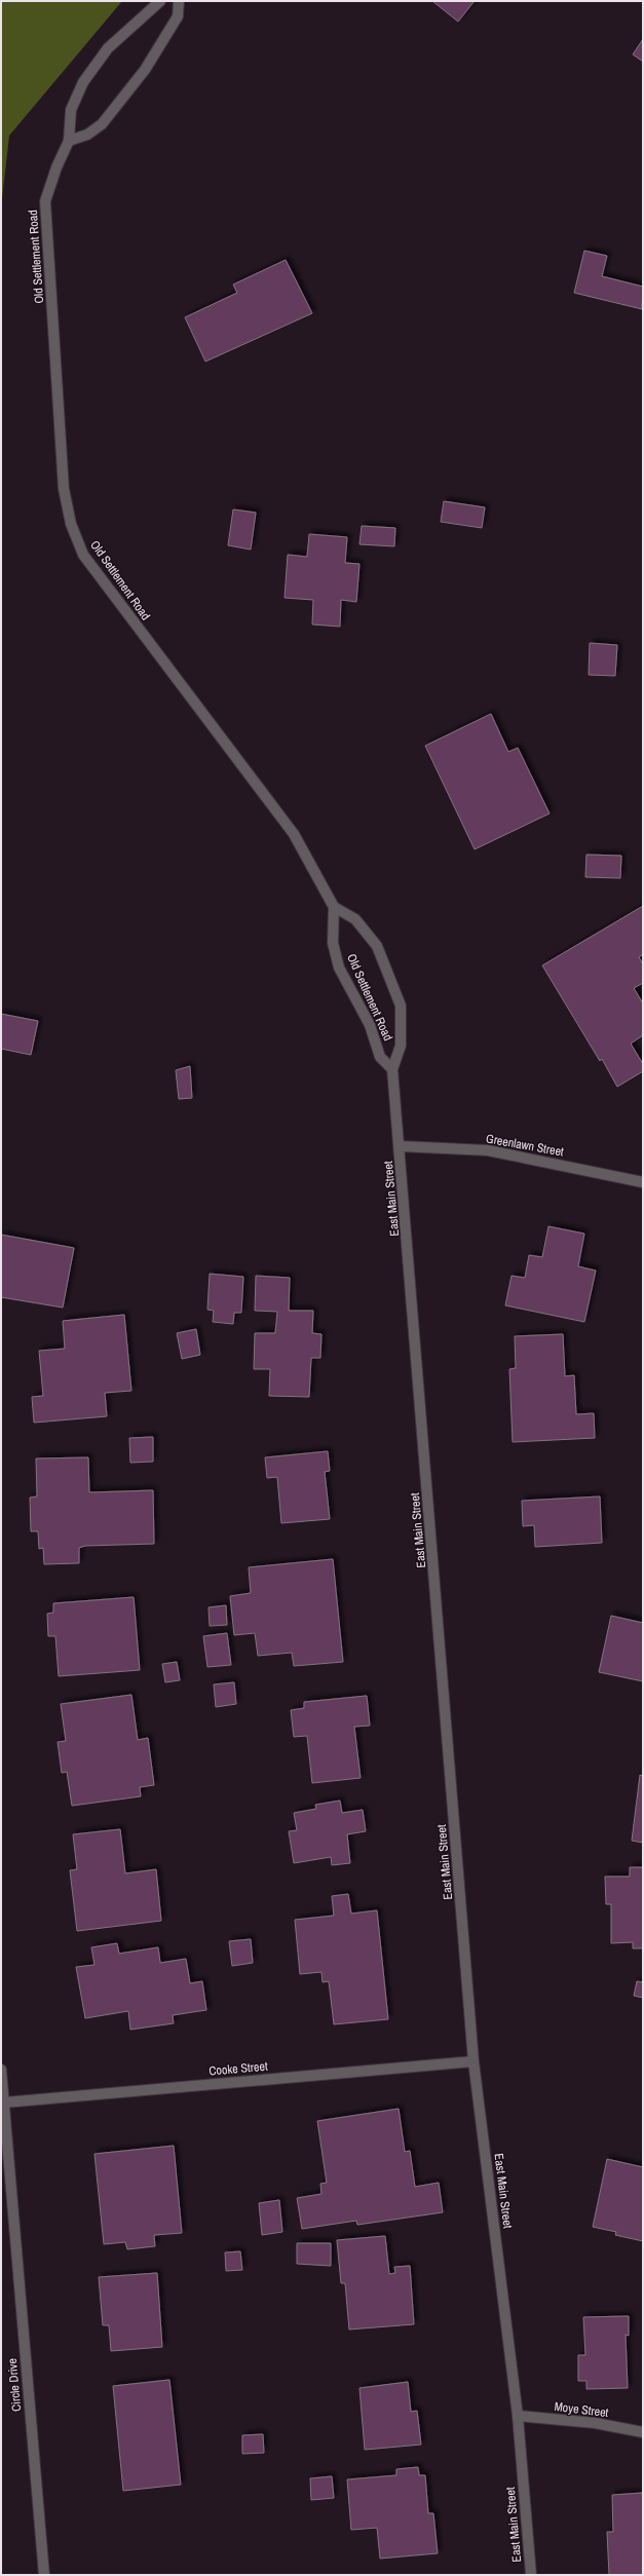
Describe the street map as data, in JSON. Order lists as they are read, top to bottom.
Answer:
{
  "streets": {
    "street": [
      "Old Settlement Road",
      "Greenlawn Street",
      "East Main Street",
      "Cooke Street",
      "Circle Drive",
      "Moye Street"
    ]
  },
  "crossings": [
    ["Old Settlement Road", "Greenlawn Street"],
    ["Old Settlement Road", "East Main Street"],
    ["Greenlawn Street", "East Main Street"],
    ["East Main Street", "Cooke Street"],
    ["East Main Street", "Moye Street"],
    ["Cooke Street", "Circle Drive"]
  ]
}
